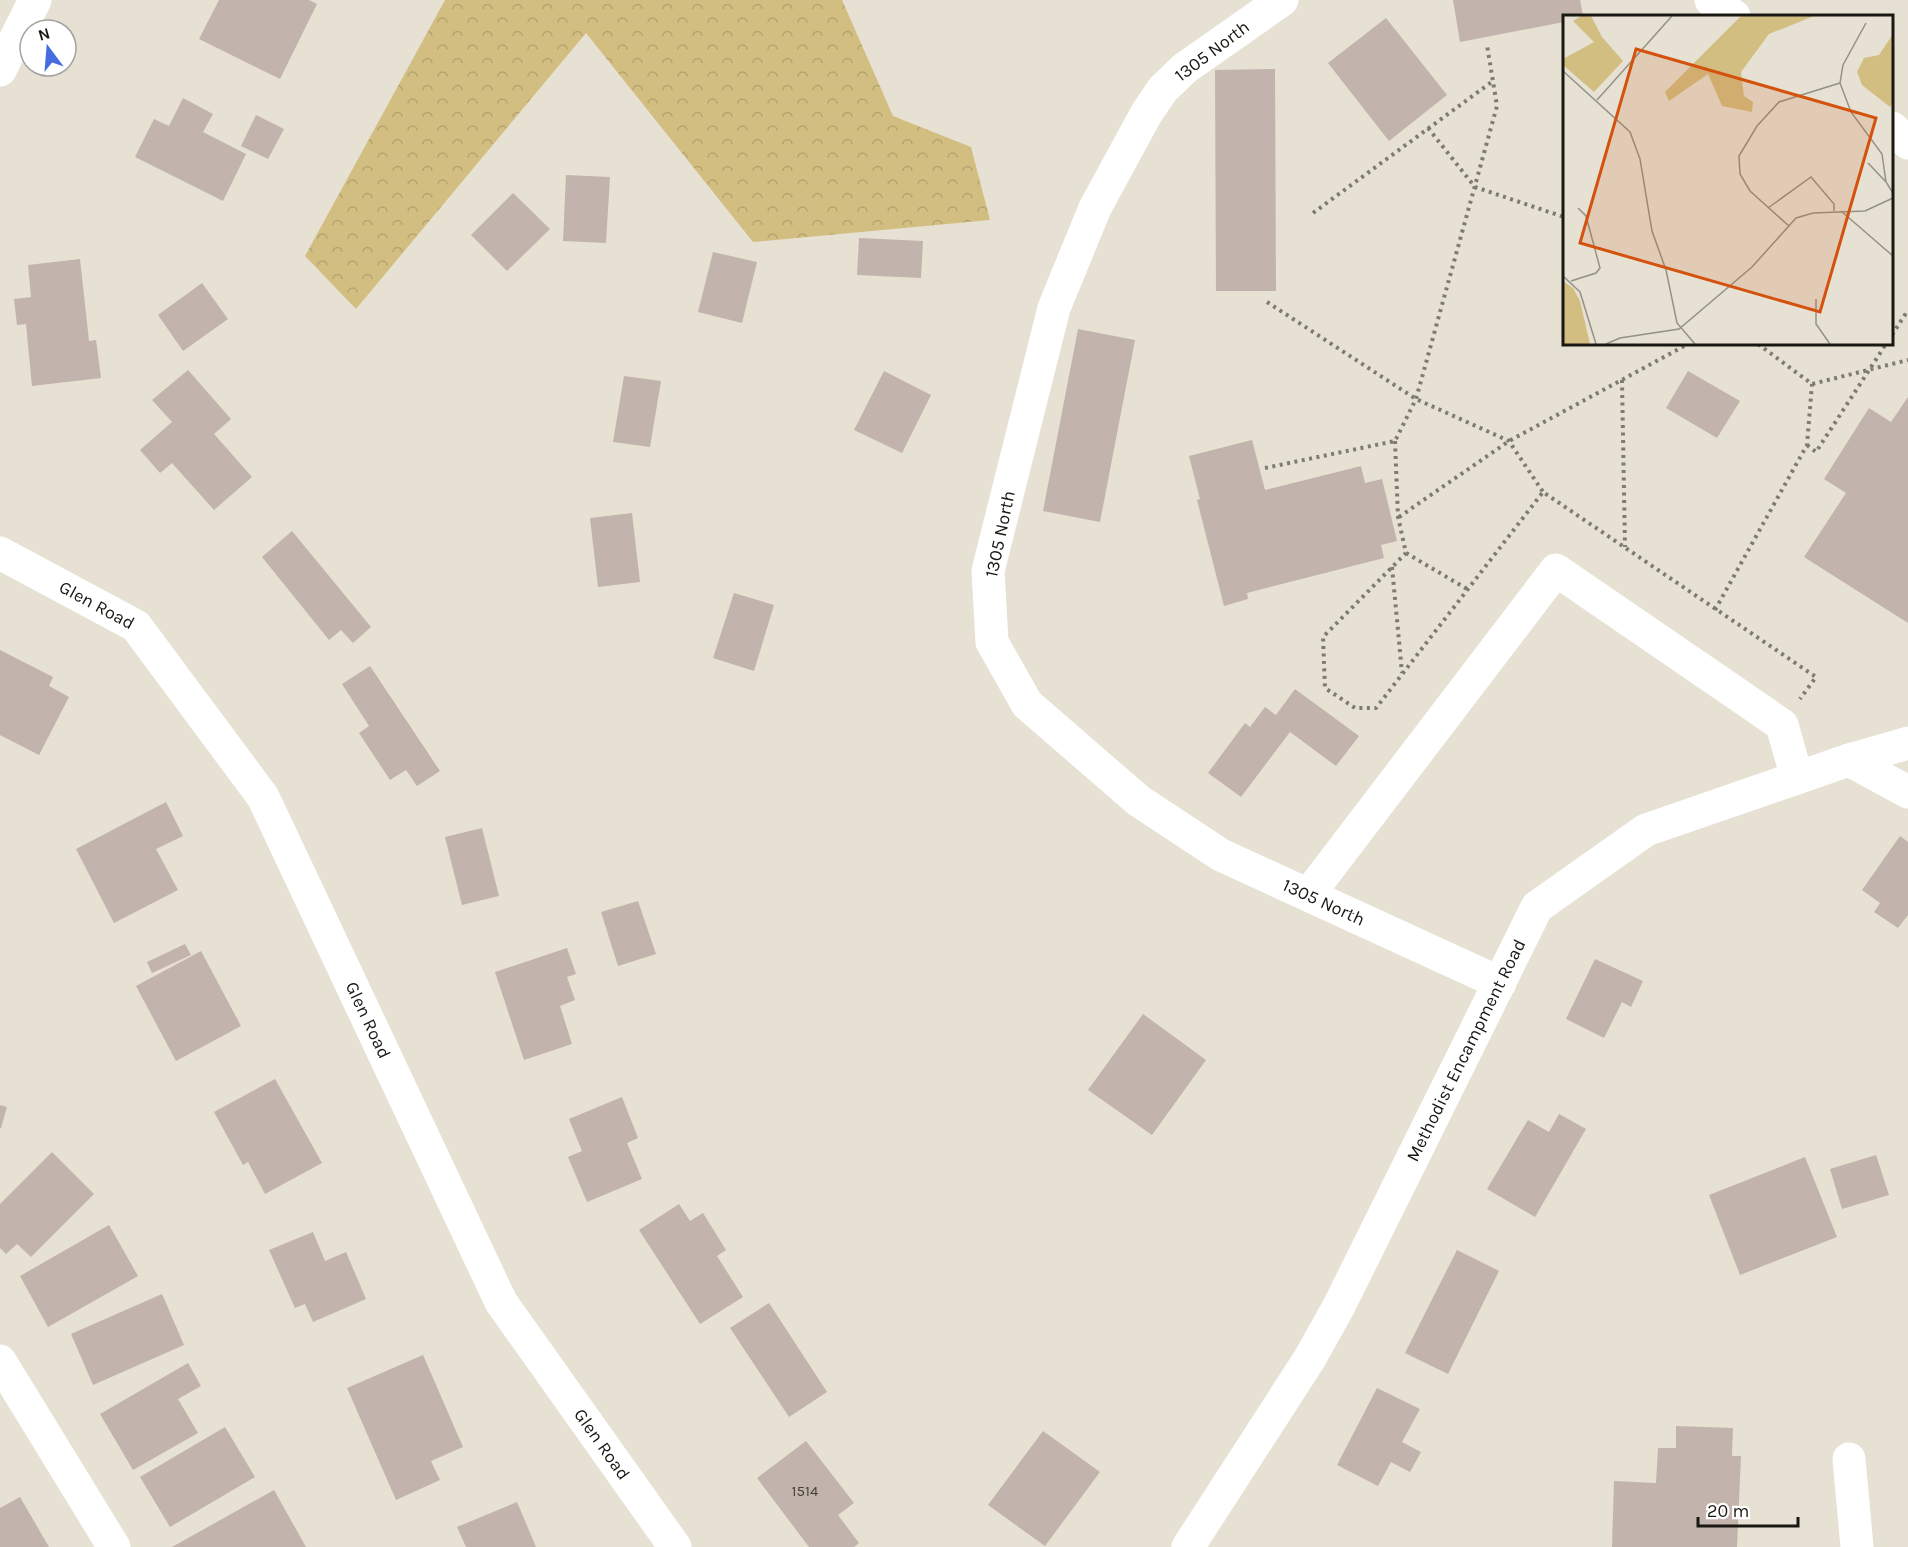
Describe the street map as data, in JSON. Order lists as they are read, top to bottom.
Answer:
{
  "streets": {
    "street": ["1305 North", "Glen Road", "Methodist Encampment Road"]
  },
  "crossings": [
    ["1305 North", "Methodist Encampment Road"]
  ],
  "house_numbers": ["1514"],
  "scale_bar": "20 m",
  "north": "top"
}
